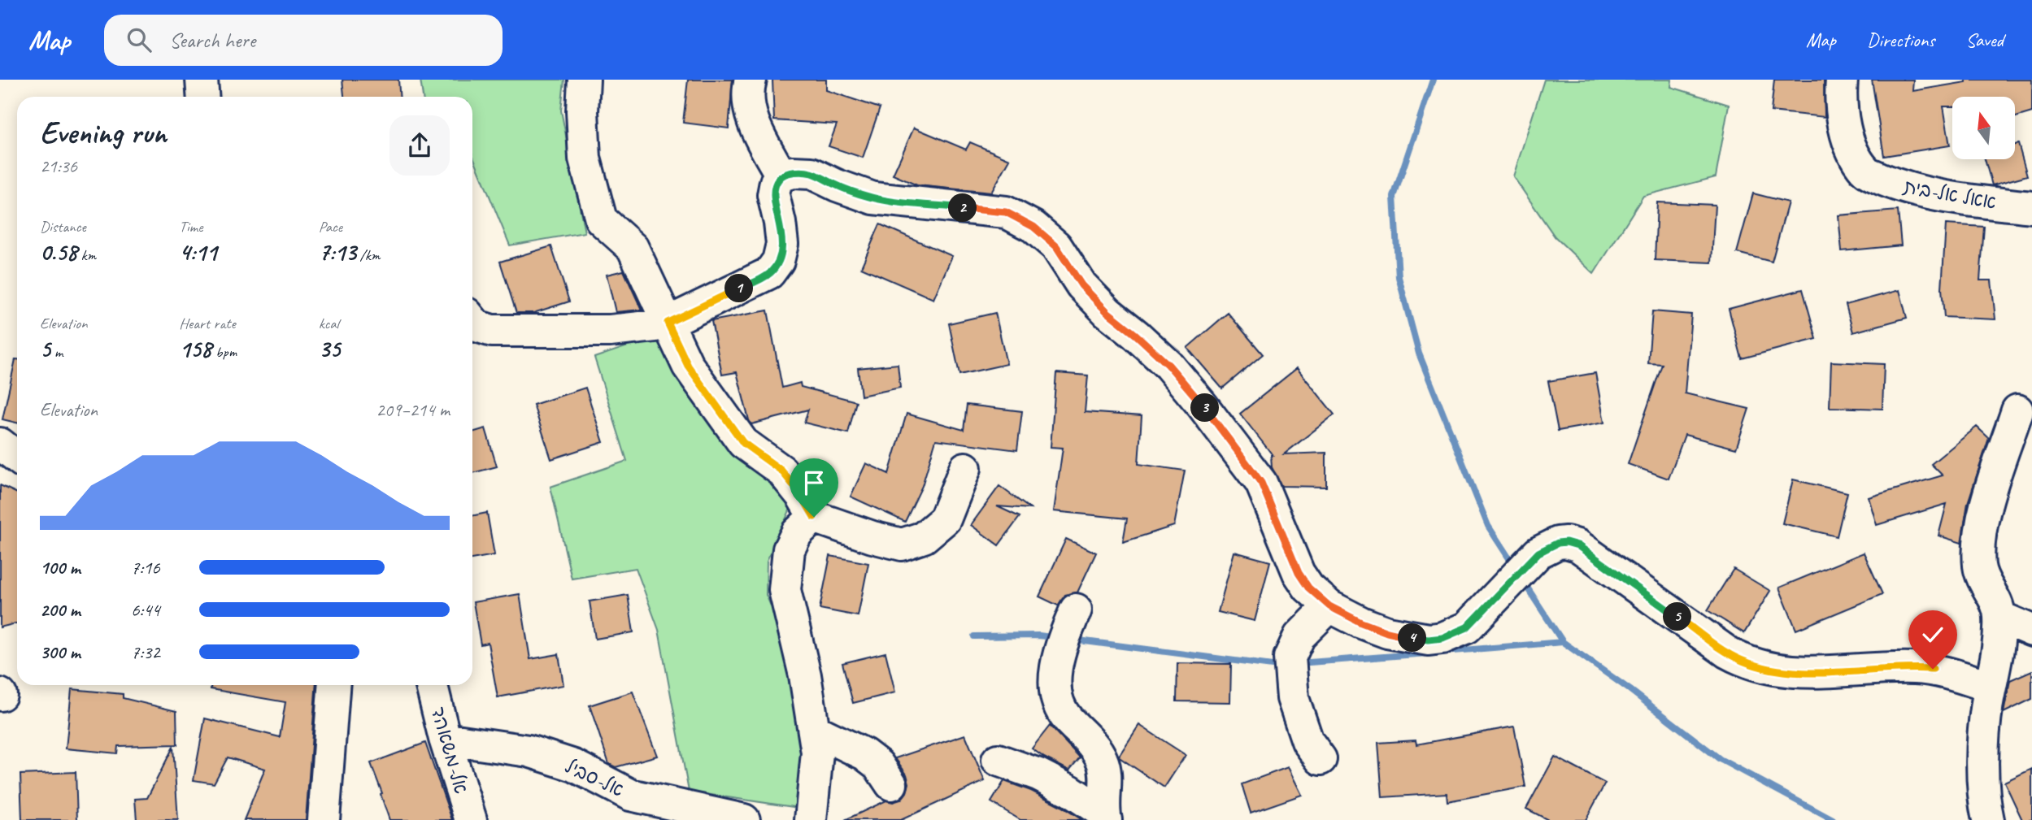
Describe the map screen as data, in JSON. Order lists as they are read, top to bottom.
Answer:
{
  "streets": {
    "street": ["אאל אל-בית", "אל-משאהד", "אל-סביל"]
  },
  "crossings": [
    ["אל-משאהד", "אל-סביל"]
  ],
  "north": "top",
  "page": {
    "header": "Map",
    "search": "Search here",
    "nav": ["Map", "Directions", "Saved"],
    "heading": ["Evening run", "21:36"],
    "pins": [
      "2",
      "1",
      "3",
      "5",
      "4"
    ],
    "stats": [
      ["Distance", "0.58 km"],
      ["Time", "4:11"],
      ["Pace", "7:13 /km"],
      ["Elevation", "5 m"],
      ["Heart rate", "158 bpm"],
      ["kcal", "35"]
    ],
    "chart": ["Elevation", "209–214 m"],
    "list": [
      {
        "name": "100 m",
        "note": "7:16"
      },
      {
        "name": "200 m",
        "note": "6:44"
      },
      {
        "name": "300 m",
        "note": "7:32"
      }
    ]
  }
}
